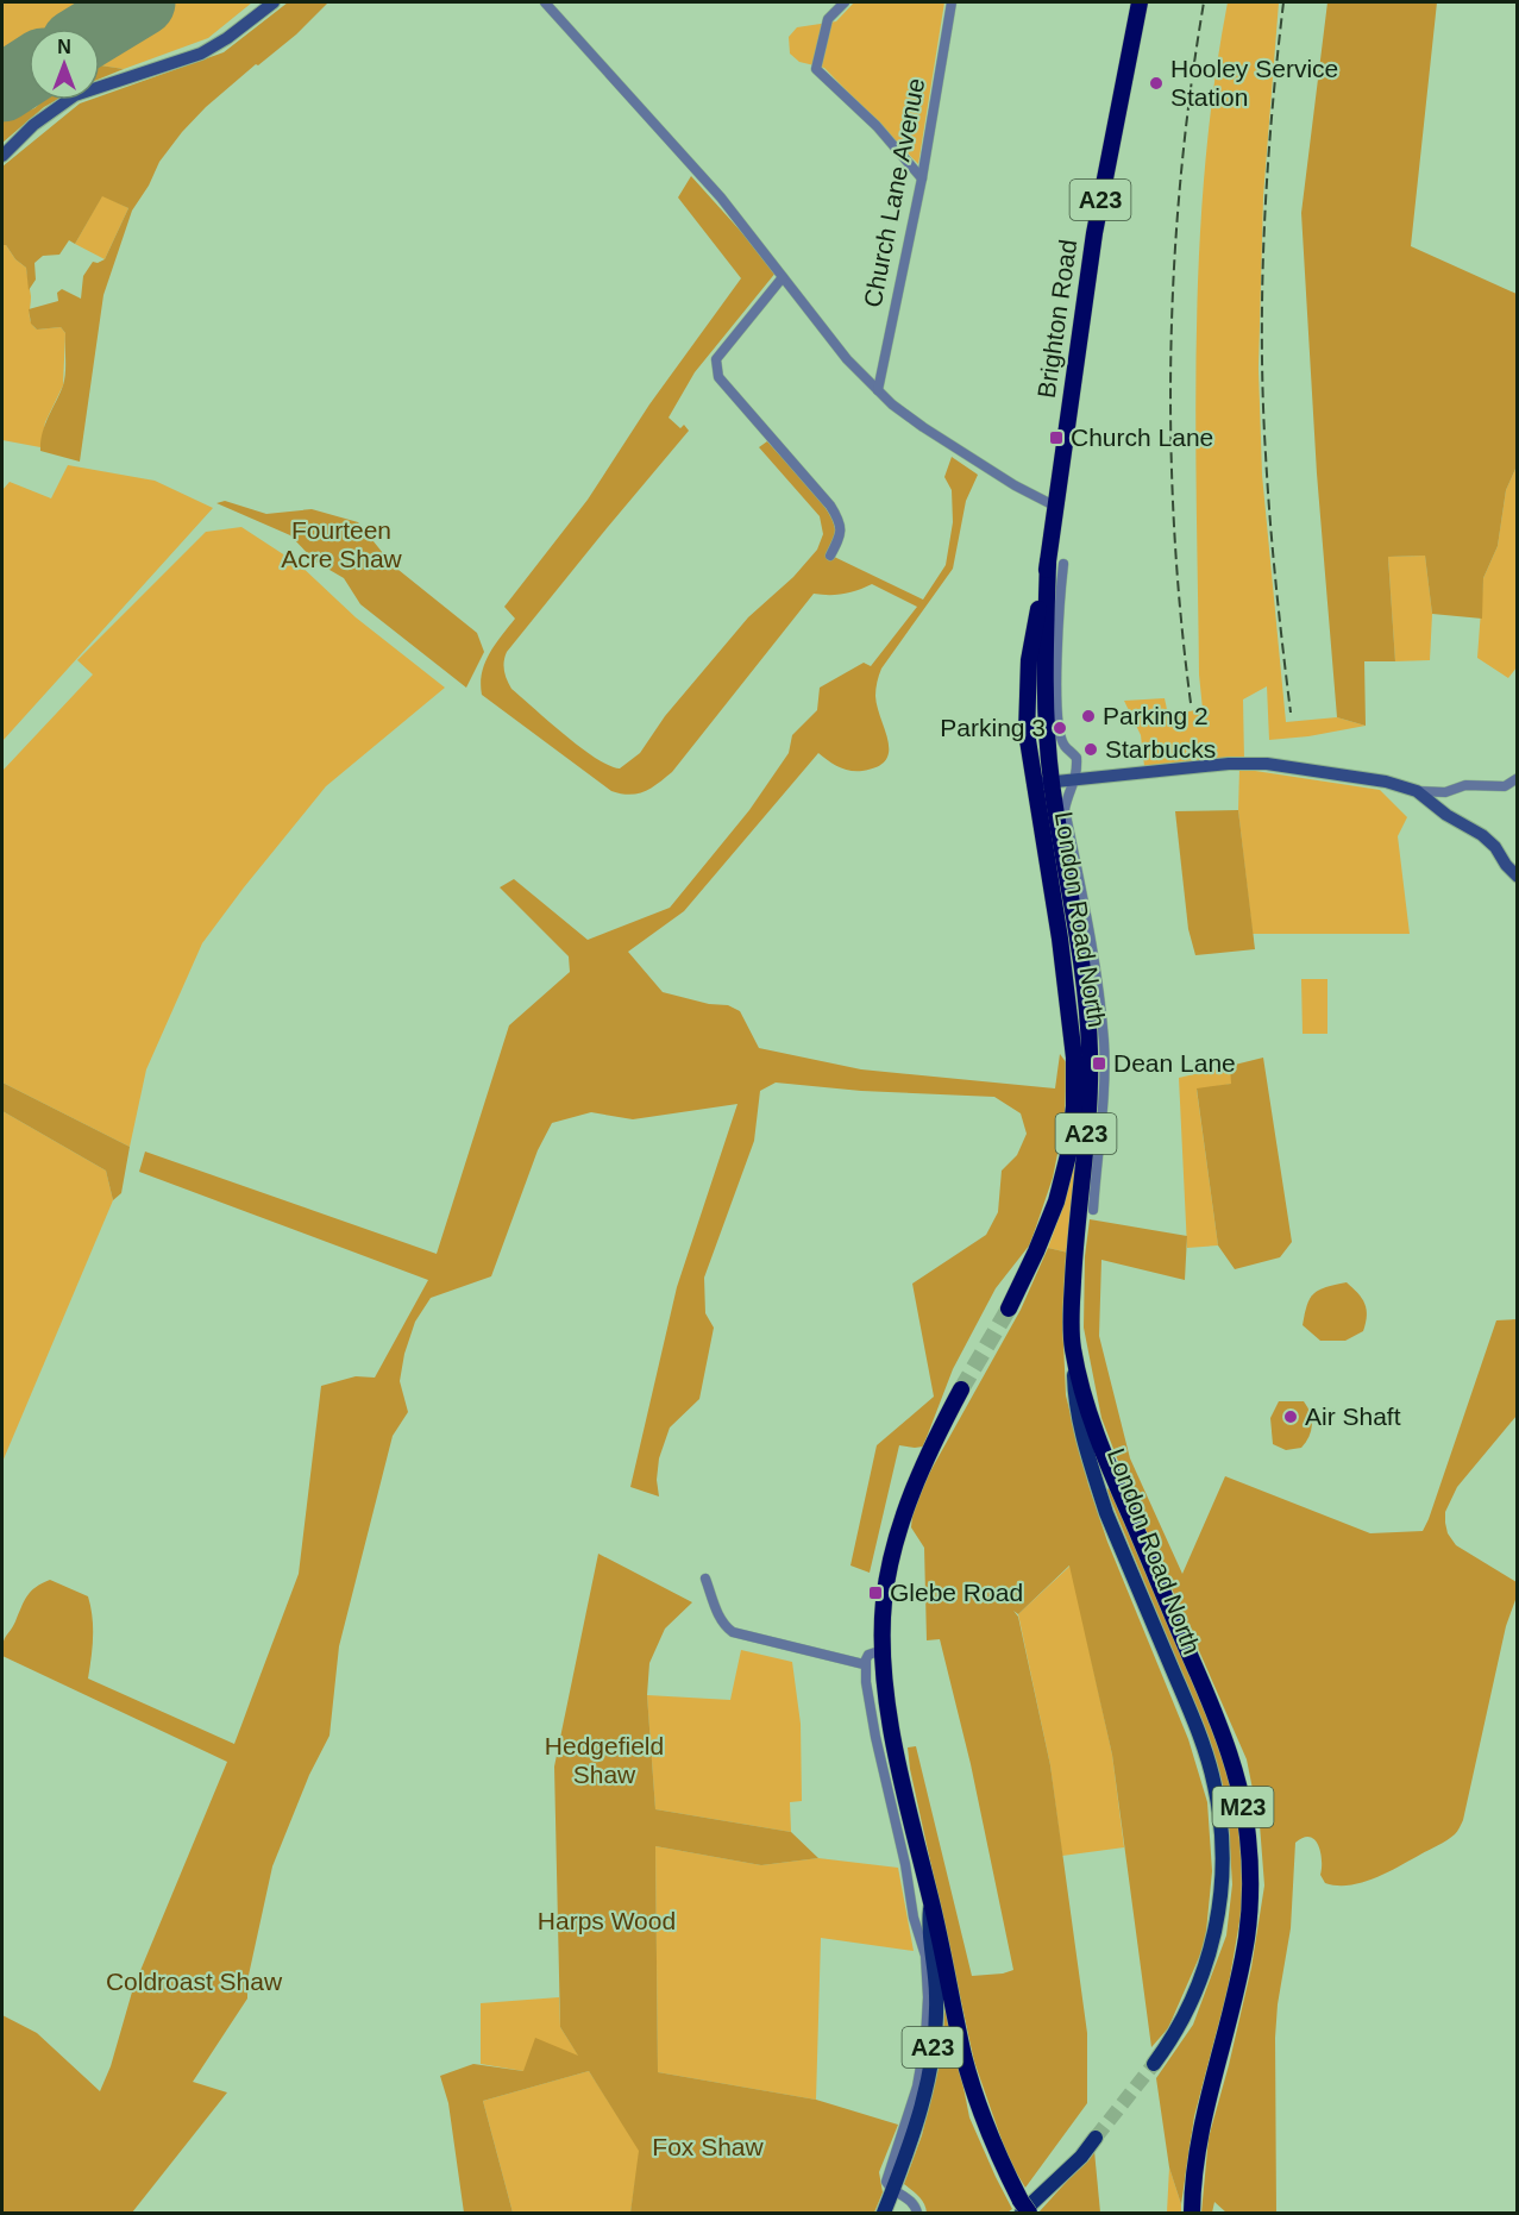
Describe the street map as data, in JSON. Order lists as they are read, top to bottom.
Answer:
{
  "streets": {
    "highway": [
      "A23",
      "Brighton Road",
      "London Road North",
      "M23"
    ],
    "street": ["Church Lane Avenue"]
  },
  "crossings": [
    ["Brighton Road", "London Road North"],
    ["London Road North", "M23"]
  ],
  "parks": [
    "Fourteen Acre Shaw",
    "Hedgefield Shaw",
    "Harps Wood",
    "Coldroast Shaw",
    "Fox Shaw"
  ],
  "places": {
    "other": [
      "Hooley Service Station",
      "Parking 2",
      "Parking 3",
      "Starbucks",
      "Air Shaft"
    ],
    "transit": ["Church Lane", "Dean Lane", "Glebe Road"]
  },
  "north": "top"
}
